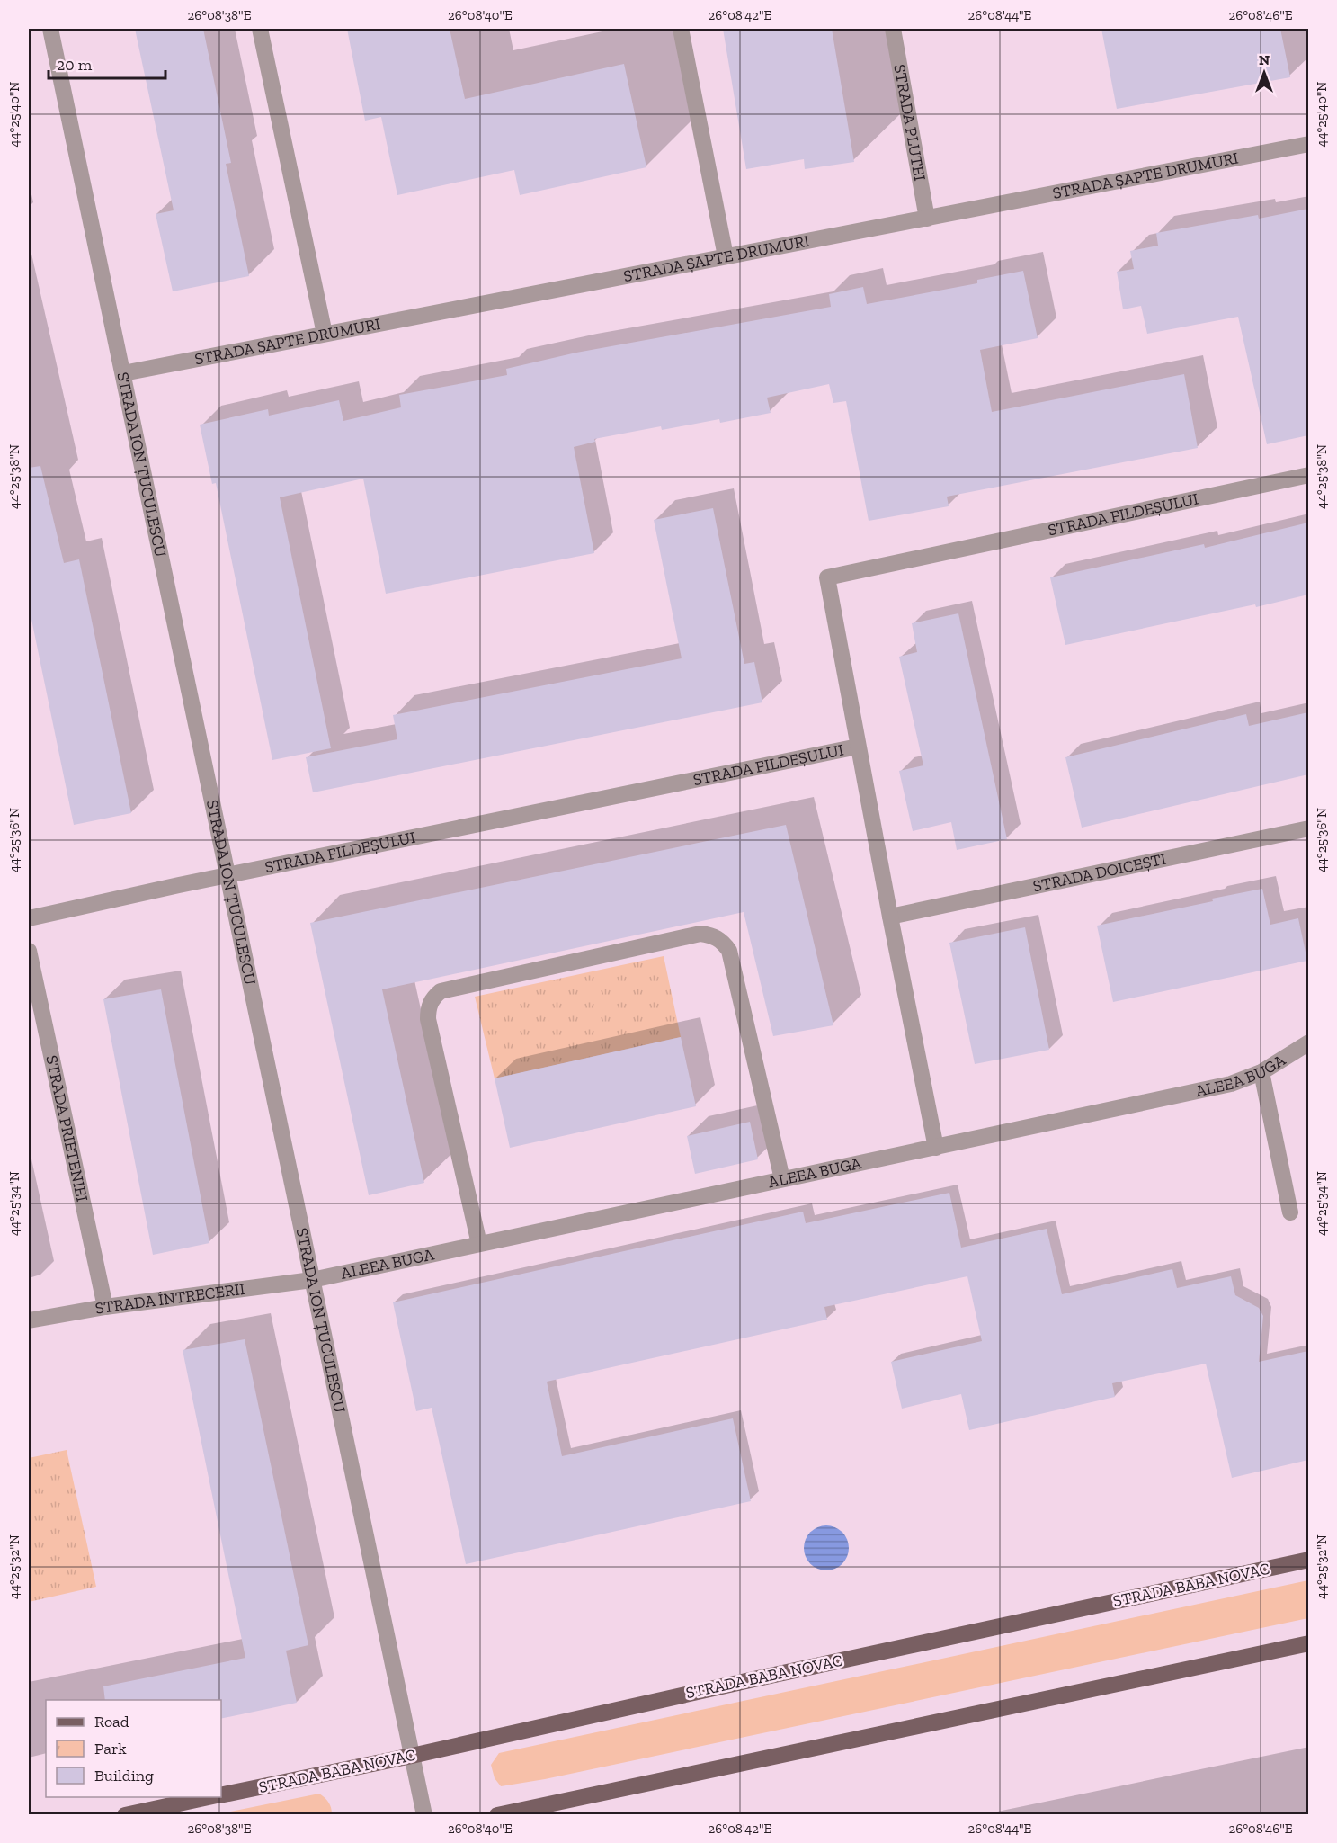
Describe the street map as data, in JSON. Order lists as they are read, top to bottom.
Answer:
{
  "streets": {
    "main road": ["STRADA BABA NOVAC"],
    "street": [
      "STRADA PLUTEI",
      "STRADA ȘAPTE DRUMURI",
      "STRADA ION ȚUCULESCU",
      "STRADA FILDEȘULUI",
      "STRADA DOICEȘTI",
      "ALEEA BUGA",
      "STRADA PRIETENIEI",
      "STRADA ÎNTRECERII"
    ]
  },
  "crossings": [
    ["STRADA PLUTEI", "STRADA ȘAPTE DRUMURI"],
    ["STRADA ȘAPTE DRUMURI", "STRADA ION ȚUCULESCU"],
    ["STRADA ION ȚUCULESCU", "STRADA FILDEȘULUI"],
    ["STRADA ION ȚUCULESCU", "ALEEA BUGA"],
    ["STRADA ION ȚUCULESCU", "STRADA ÎNTRECERII"],
    ["STRADA ION ȚUCULESCU", "STRADA BABA NOVAC"],
    ["ALEEA BUGA", "STRADA ÎNTRECERII"],
    ["STRADA PRIETENIEI", "STRADA ÎNTRECERII"]
  ],
  "legend": ["Road", "Park", "Building"],
  "scale_bar": "20 m",
  "north": "top",
  "coordinates": [
    "26°08'38\"E",
    "26°08'40\"E",
    "26°08'42\"E",
    "26°08'44\"E",
    "26°08'46\"E",
    "44°25'40\"N",
    "44°25'38\"N",
    "44°25'36\"N",
    "44°25'34\"N",
    "44°25'32\"N"
  ]
}
